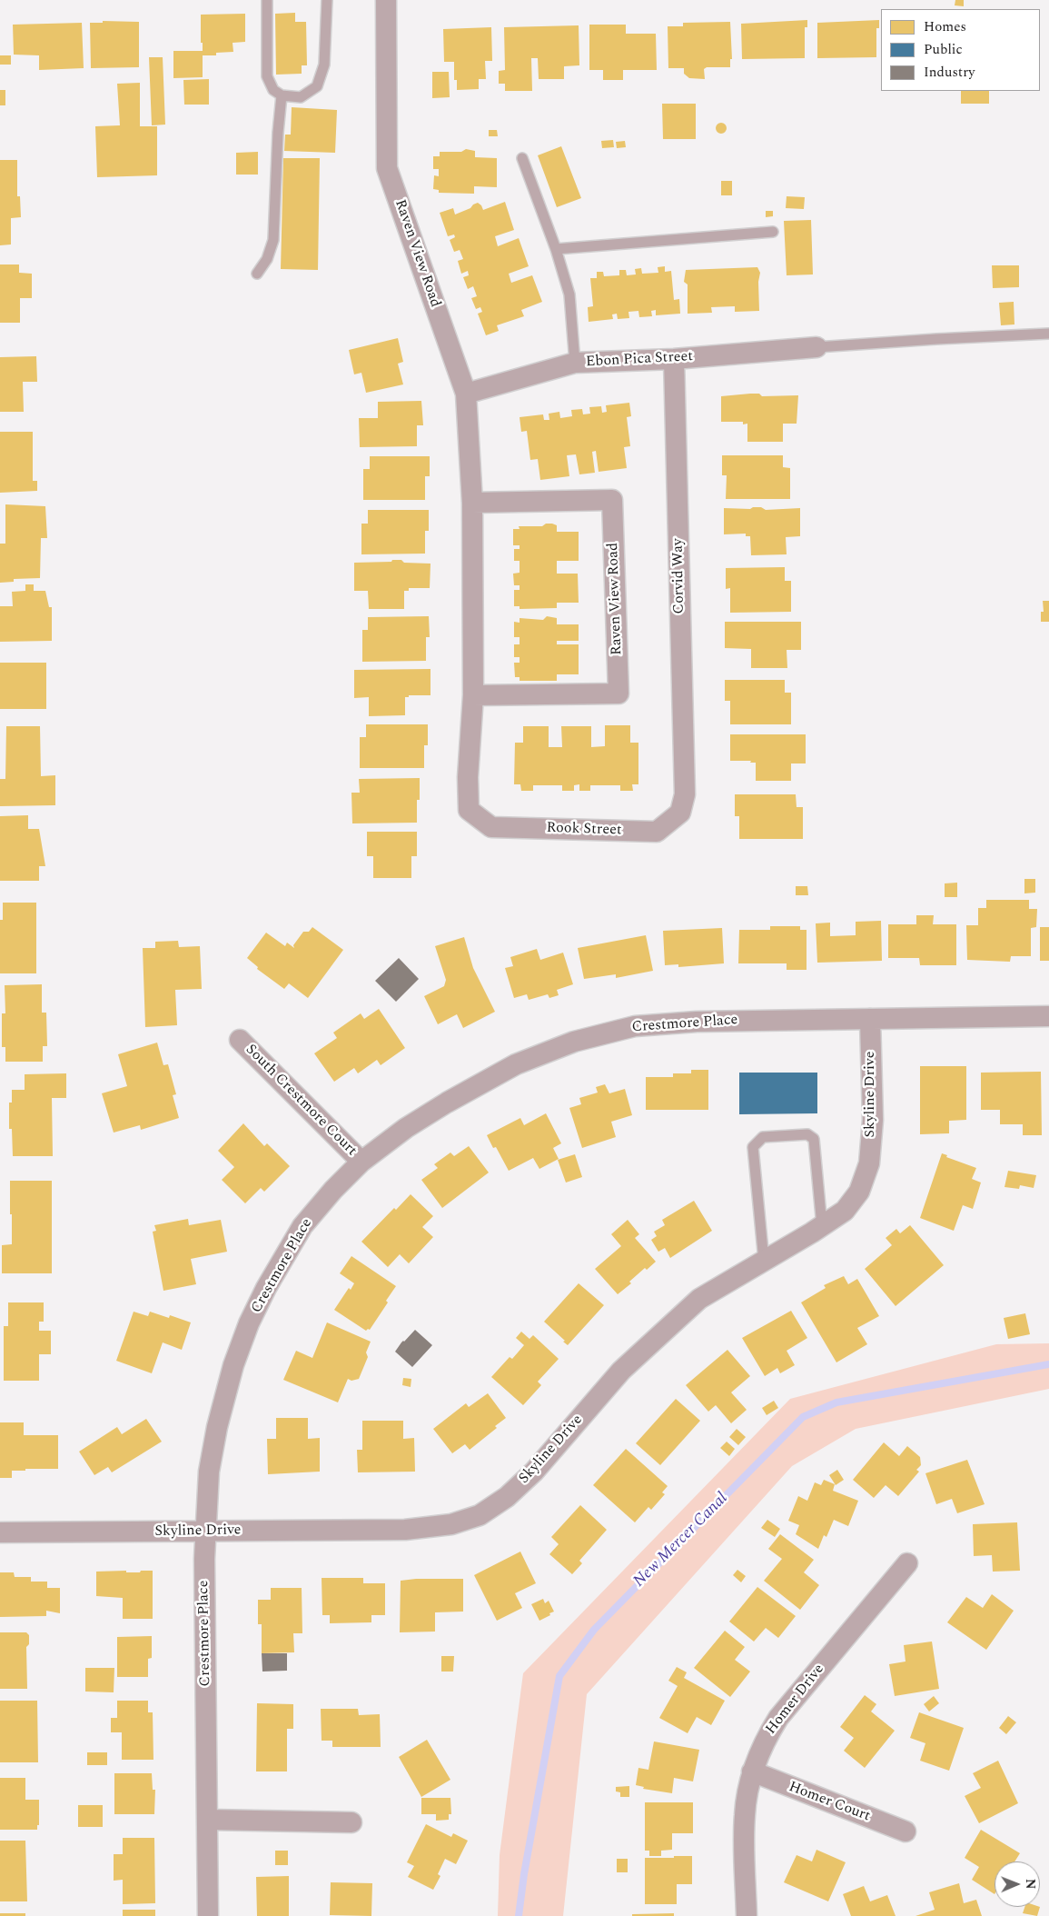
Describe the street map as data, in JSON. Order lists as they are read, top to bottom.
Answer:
{
  "streets": {
    "street": [
      "Raven View Road",
      "Ebon Pica Street",
      "Corvid Way",
      "Rook Street",
      "Crestmore Place",
      "Skyline Drive",
      "South Crestmore Court",
      "Homer Drive",
      "Homer Court"
    ]
  },
  "crossings": [
    ["Raven View Road", "Ebon Pica Street"],
    ["Raven View Road", "Rook Street"],
    ["Ebon Pica Street", "Corvid Way"],
    ["Corvid Way", "Rook Street"],
    ["Crestmore Place", "Skyline Drive"],
    ["Crestmore Place", "South Crestmore Court"],
    ["Homer Drive", "Homer Court"]
  ],
  "water": ["New Mercer Canal"],
  "legend": ["Homes", "Public", "Industry"],
  "north": "right"
}
